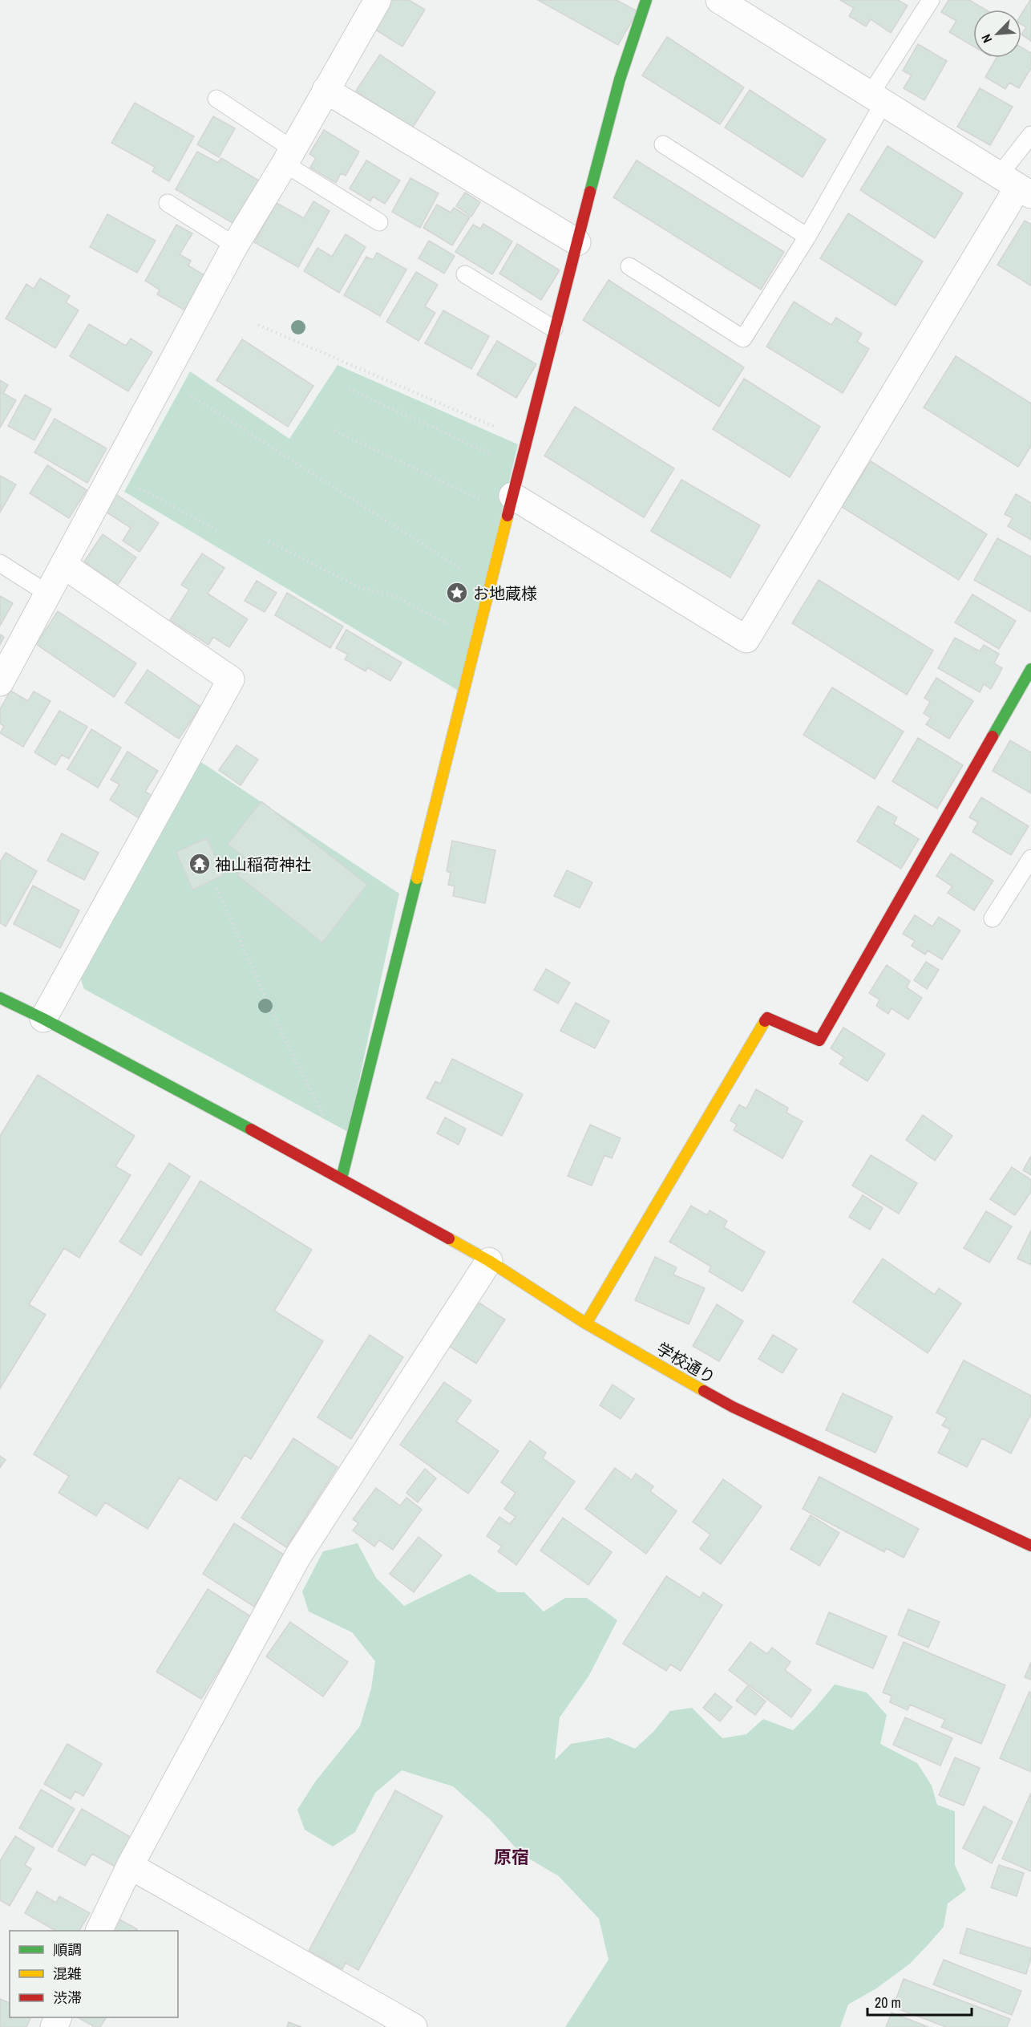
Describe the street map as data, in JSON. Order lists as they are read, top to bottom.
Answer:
{
  "streets": {
    "street": ["学校通り"]
  },
  "districts": ["原宿"],
  "places": {
    "place": ["お地蔵様"],
    "temple": ["袖山稲荷神社"]
  },
  "legend": ["順調", "混雑", "渋滞"],
  "scale_bar": "20 m",
  "north": "bottom left"
}
